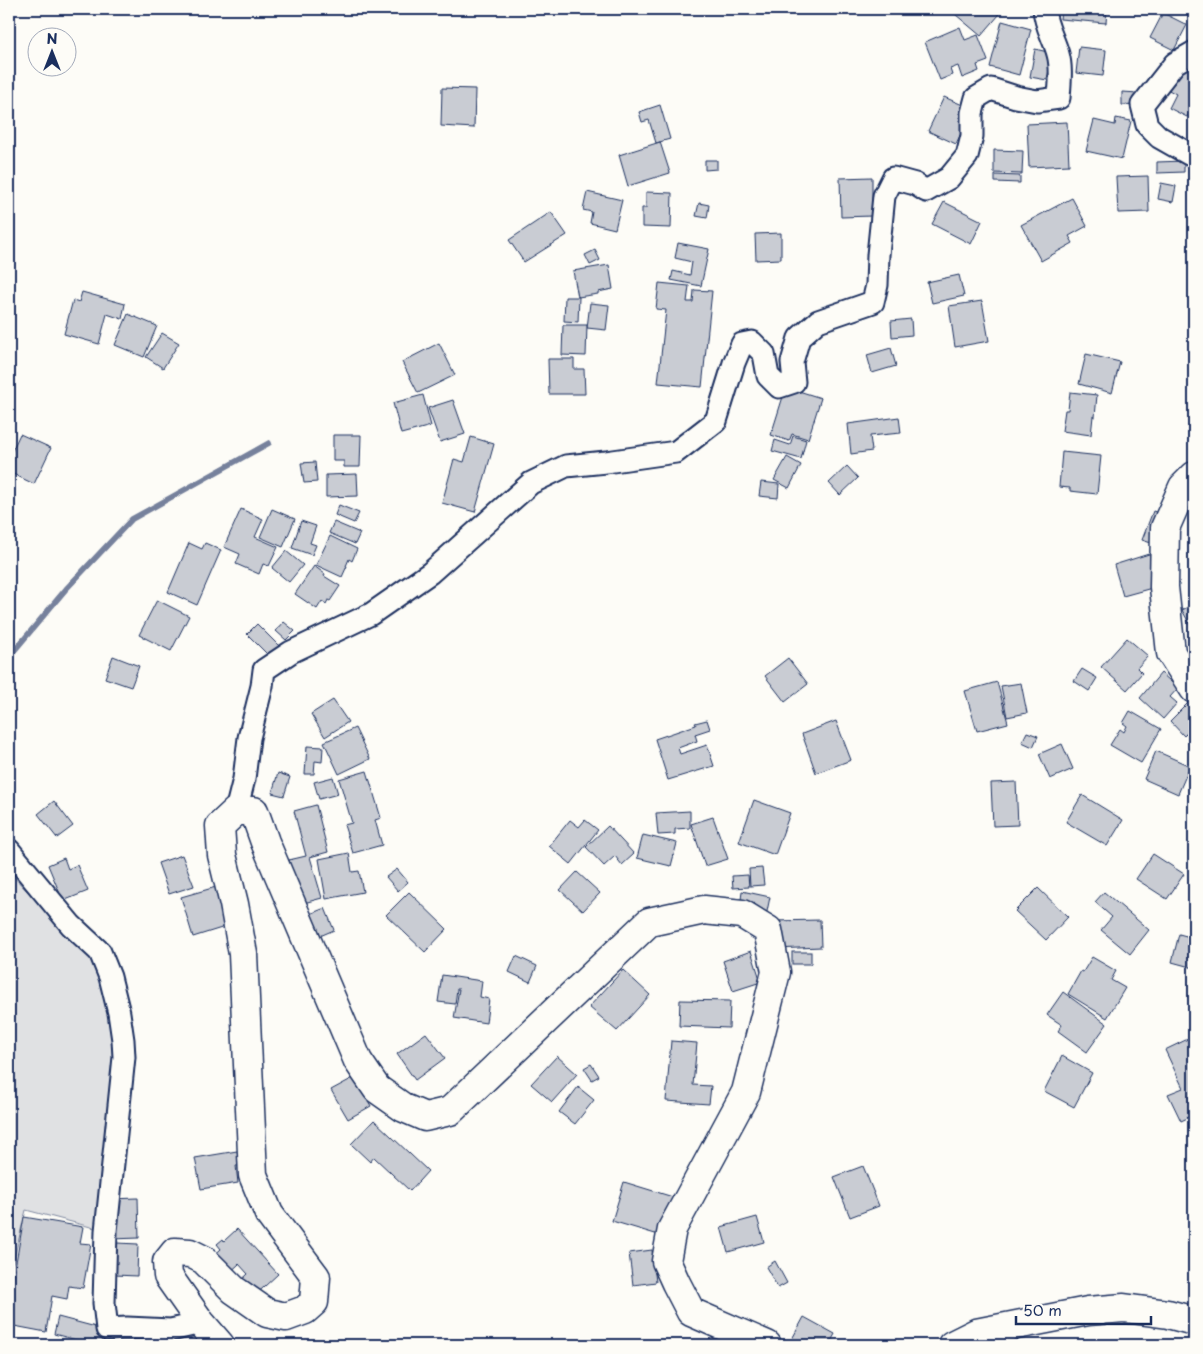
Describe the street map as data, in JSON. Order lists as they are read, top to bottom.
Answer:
{
  "scale_bar": "50 m",
  "north": "top"
}
